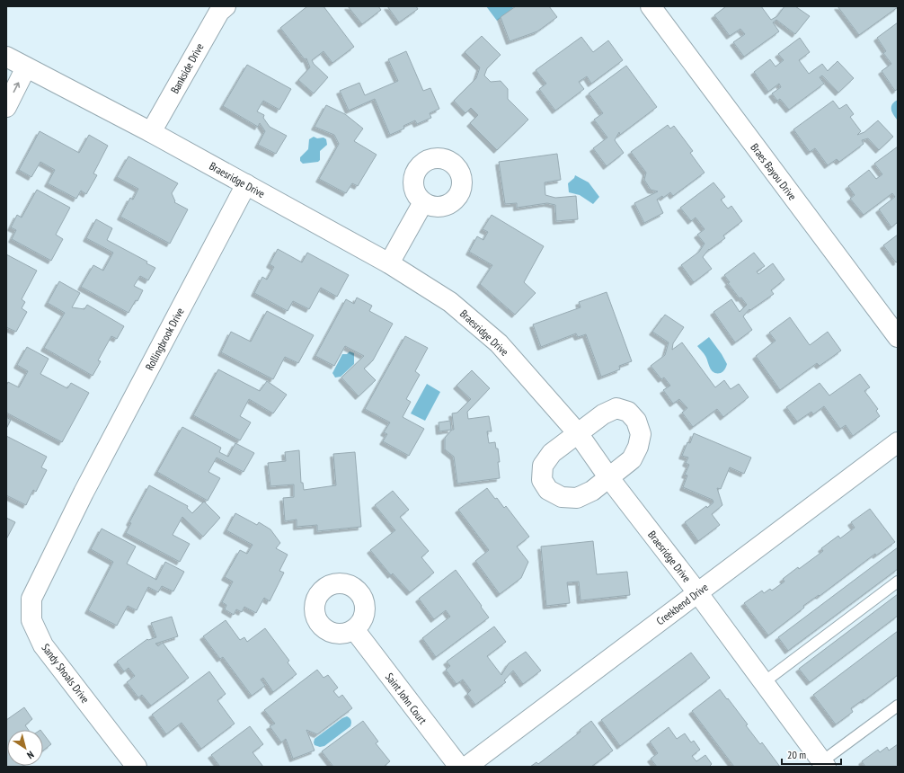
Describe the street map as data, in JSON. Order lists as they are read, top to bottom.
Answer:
{
  "streets": {
    "street": [
      "Bankside Drive",
      "Braes Bayou Drive",
      "Braesridge Drive",
      "Rollingbrook Drive",
      "Creekbend Drive",
      "Sandy Shoals Drive",
      "Saint John Court"
    ]
  },
  "crossings": [
    ["Bankside Drive", "Braesridge Drive"],
    ["Braesridge Drive", "Rollingbrook Drive"],
    ["Braesridge Drive", "Creekbend Drive"],
    ["Rollingbrook Drive", "Sandy Shoals Drive"]
  ],
  "scale_bar": "20 m",
  "north": "bottom right"
}
